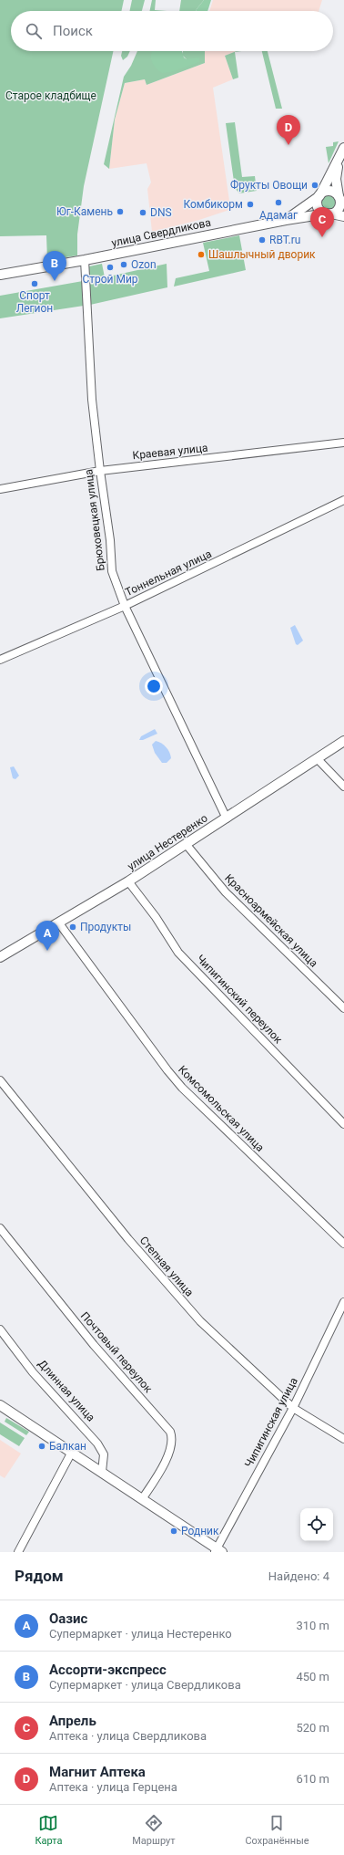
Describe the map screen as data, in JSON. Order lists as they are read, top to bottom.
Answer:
{
  "streets": {
    "street": [
      "улица Свердликова",
      "Краевая улица",
      "Брюховецкая улица",
      "Тоннельная улица",
      "улица Нестеренко",
      "Красноармейская улица",
      "Чипигинский переулок",
      "Комсомольская улица",
      "Степная улица",
      "Почтовый переулок",
      "Длинная улица",
      "Чипигинская улица"
    ]
  },
  "crossings": [
    ["улица Свердликова", "Брюховецкая улица"],
    ["Краевая улица", "Брюховецкая улица"],
    ["Брюховецкая улица", "Тоннельная улица"],
    ["Брюховецкая улица", "улица Нестеренко"],
    ["улица Нестеренко", "Красноармейская улица"],
    ["улица Нестеренко", "Чипигинский переулок"],
    ["улица Нестеренко", "Комсомольская улица"],
    ["Степная улица", "Чипигинская улица"]
  ],
  "parks": ["Старое кладбище"],
  "places": [
    "Фрукты Овощи",
    "Адамаг",
    "Комбикорм",
    "Юг-Камень",
    "DNS",
    "RBT.ru",
    "Шашлычный дворик",
    "Ozon",
    "Строй Мир",
    "Спорт Легион",
    "Продукты",
    "Балкан",
    "Родник"
  ],
  "page": {
    "search": "Поиск",
    "pins": [
      "D",
      "C",
      "B",
      "A"
    ],
    "heading": ["Рядом", "Найдено: 4"],
    "list": [
      {
        "mark": "A",
        "name": "Оазис",
        "note": "Супермаркет · улица Нестеренко",
        "value": "310 m"
      },
      {
        "mark": "B",
        "name": "Ассорти-экспресс",
        "note": "Супермаркет · улица Свердликова",
        "value": "450 m"
      },
      {
        "mark": "C",
        "name": "Апрель",
        "note": "Аптека · улица Свердликова",
        "value": "520 m"
      },
      {
        "mark": "D",
        "name": "Магнит Аптека",
        "note": "Аптека · улица Герцена",
        "value": "610 m"
      }
    ],
    "nav": ["Карта", "Маршрут", "Сохранённые"]
  }
}
